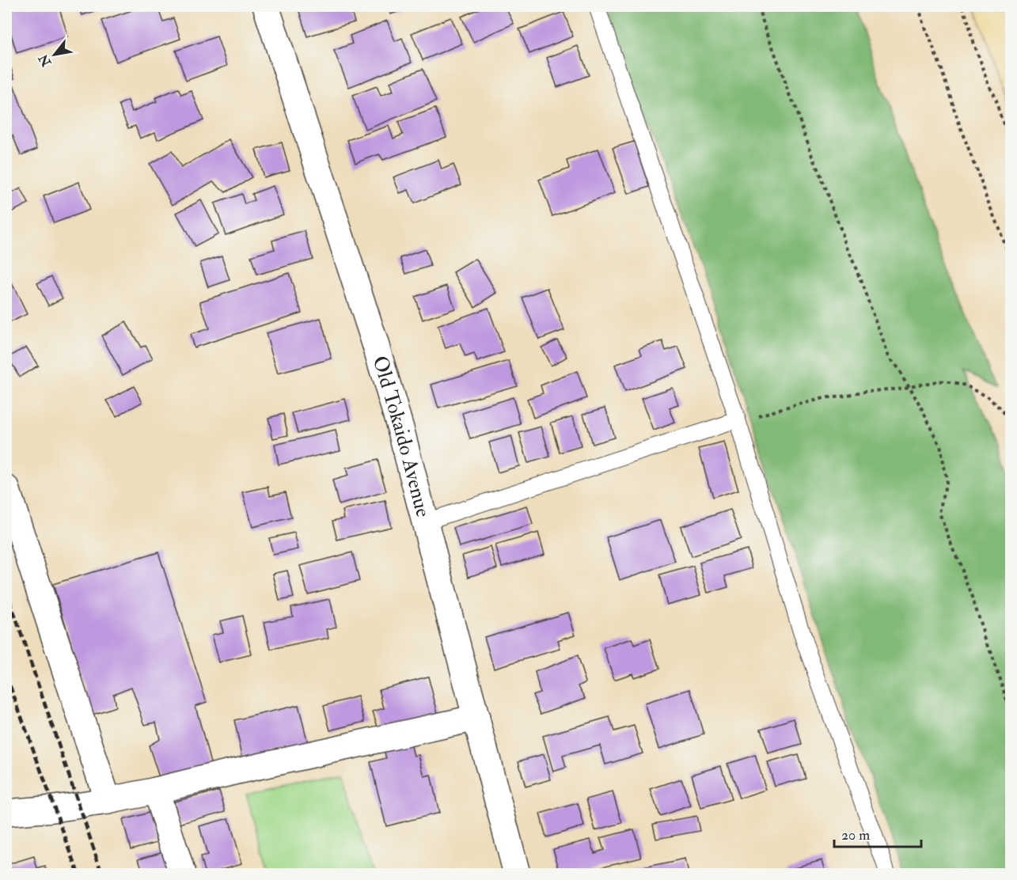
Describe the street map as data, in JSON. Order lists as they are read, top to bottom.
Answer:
{
  "streets": {
    "main road": ["Old Tokaido Avenue"]
  },
  "scale_bar": "20 m",
  "north": "bottom left"
}
